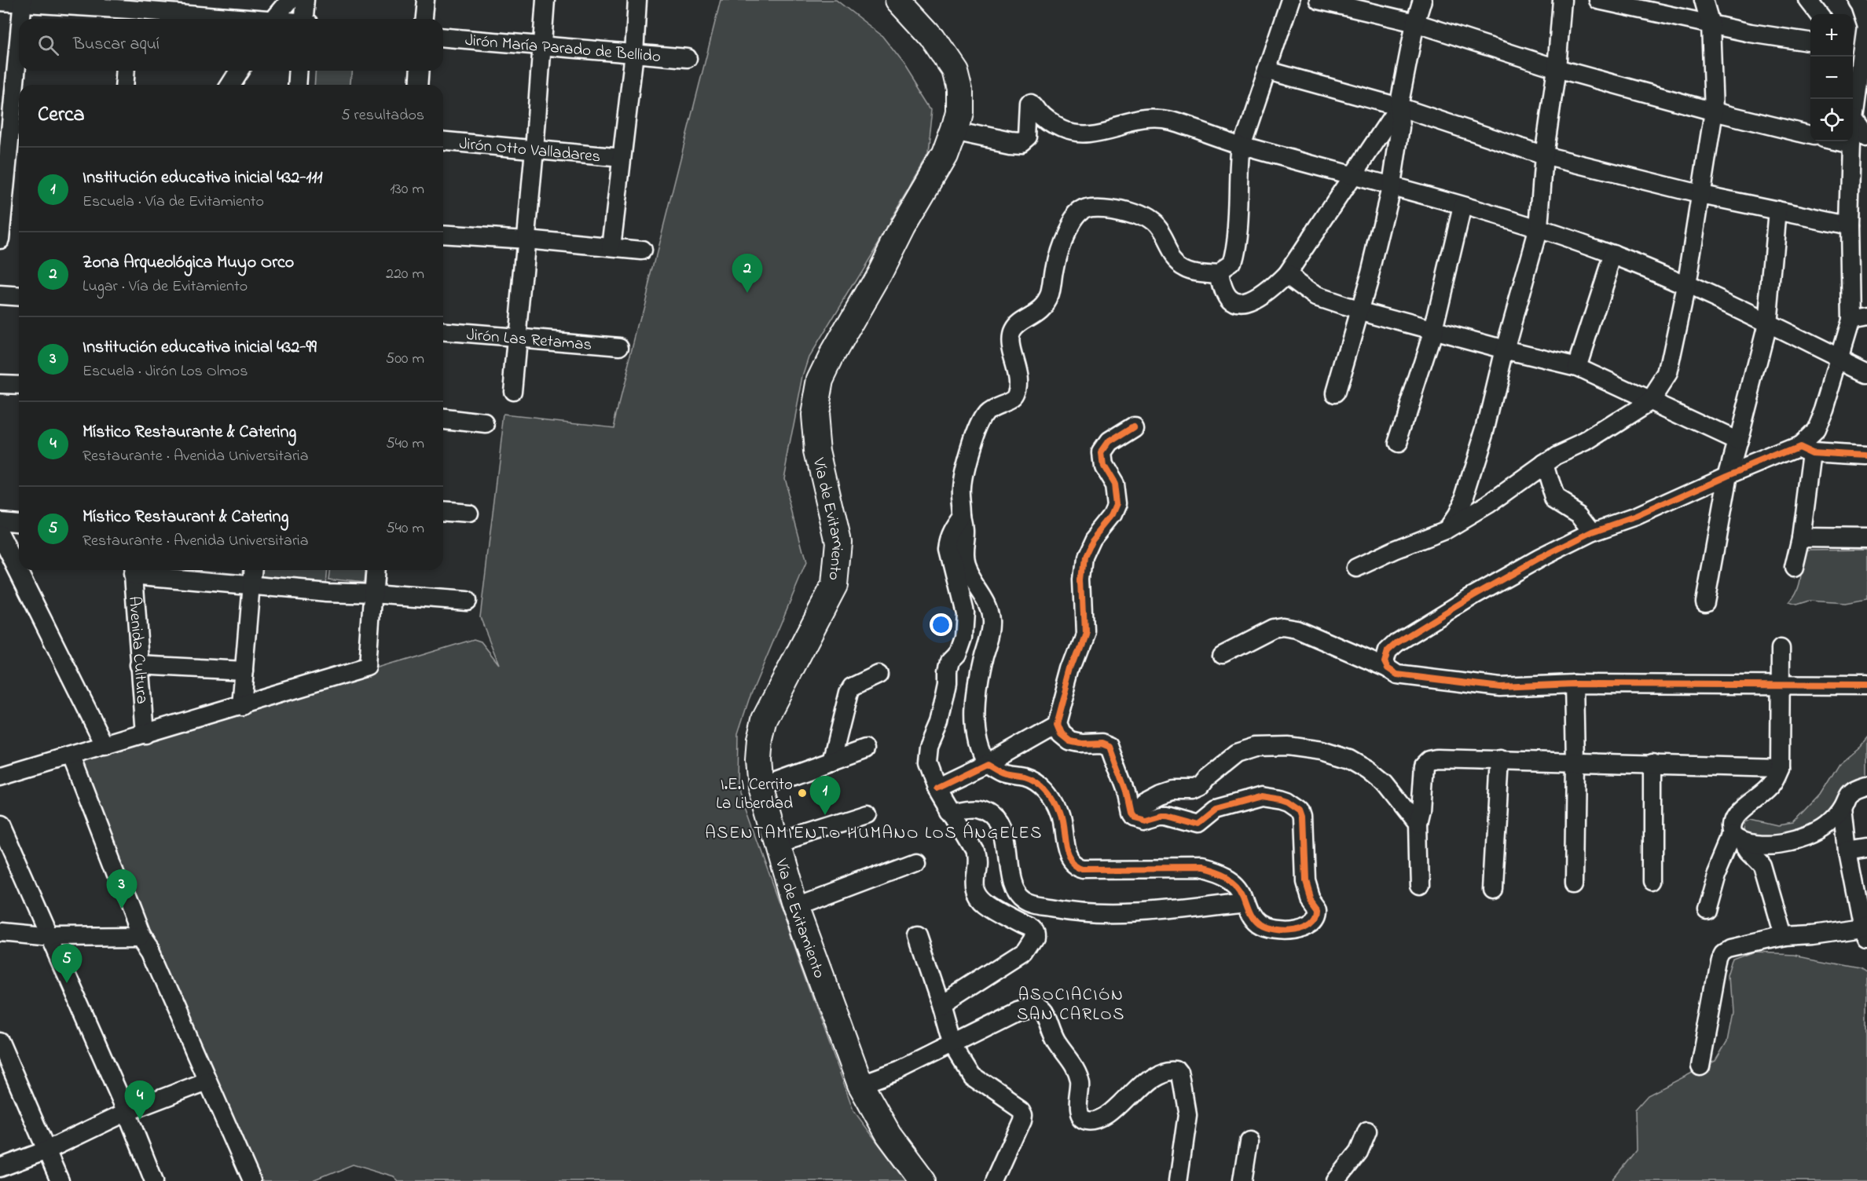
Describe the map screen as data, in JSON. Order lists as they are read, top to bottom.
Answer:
{
  "streets": {
    "highway": ["Vía de Evitamiento"],
    "street": [
      "Jirón María Parado de Bellido",
      "Jirón Otto Valladares",
      "Jirón Las Retamas",
      "Avenida Cultura"
    ]
  },
  "districts": ["ASENTAMIENTO HUMANO LOS ÁNGELES", "ASOCIACIÓN SAN CARLOS"],
  "places": ["I.E.I Cerrito La Liberdad"],
  "page": {
    "map_buttons": ["+", "−"],
    "search": "Buscar aquí",
    "heading": ["Cerca", "5 resultados"],
    "list": [
      {
        "mark": "1",
        "name": "Institución educativa inicial 432-111",
        "note": "Escuela · Vía de Evitamiento",
        "value": "130 m"
      },
      {
        "mark": "2",
        "name": "Zona Arqueológica Muyo Orco",
        "note": "Lugar · Vía de Evitamiento",
        "value": "220 m"
      },
      {
        "mark": "3",
        "name": "Institución educativa inicial 432-99",
        "note": "Escuela · Jirón Los Olmos",
        "value": "500 m"
      },
      {
        "mark": "4",
        "name": "Místico Restaurante & Catering",
        "note": "Restaurante · Avenida Universitaria",
        "value": "540 m"
      },
      {
        "mark": "5",
        "name": "Místico Restaurant & Catering",
        "note": "Restaurante · Avenida Universitaria",
        "value": "540 m"
      }
    ],
    "pins": [
      "2",
      "1",
      "3",
      "5",
      "4"
    ]
  }
}
